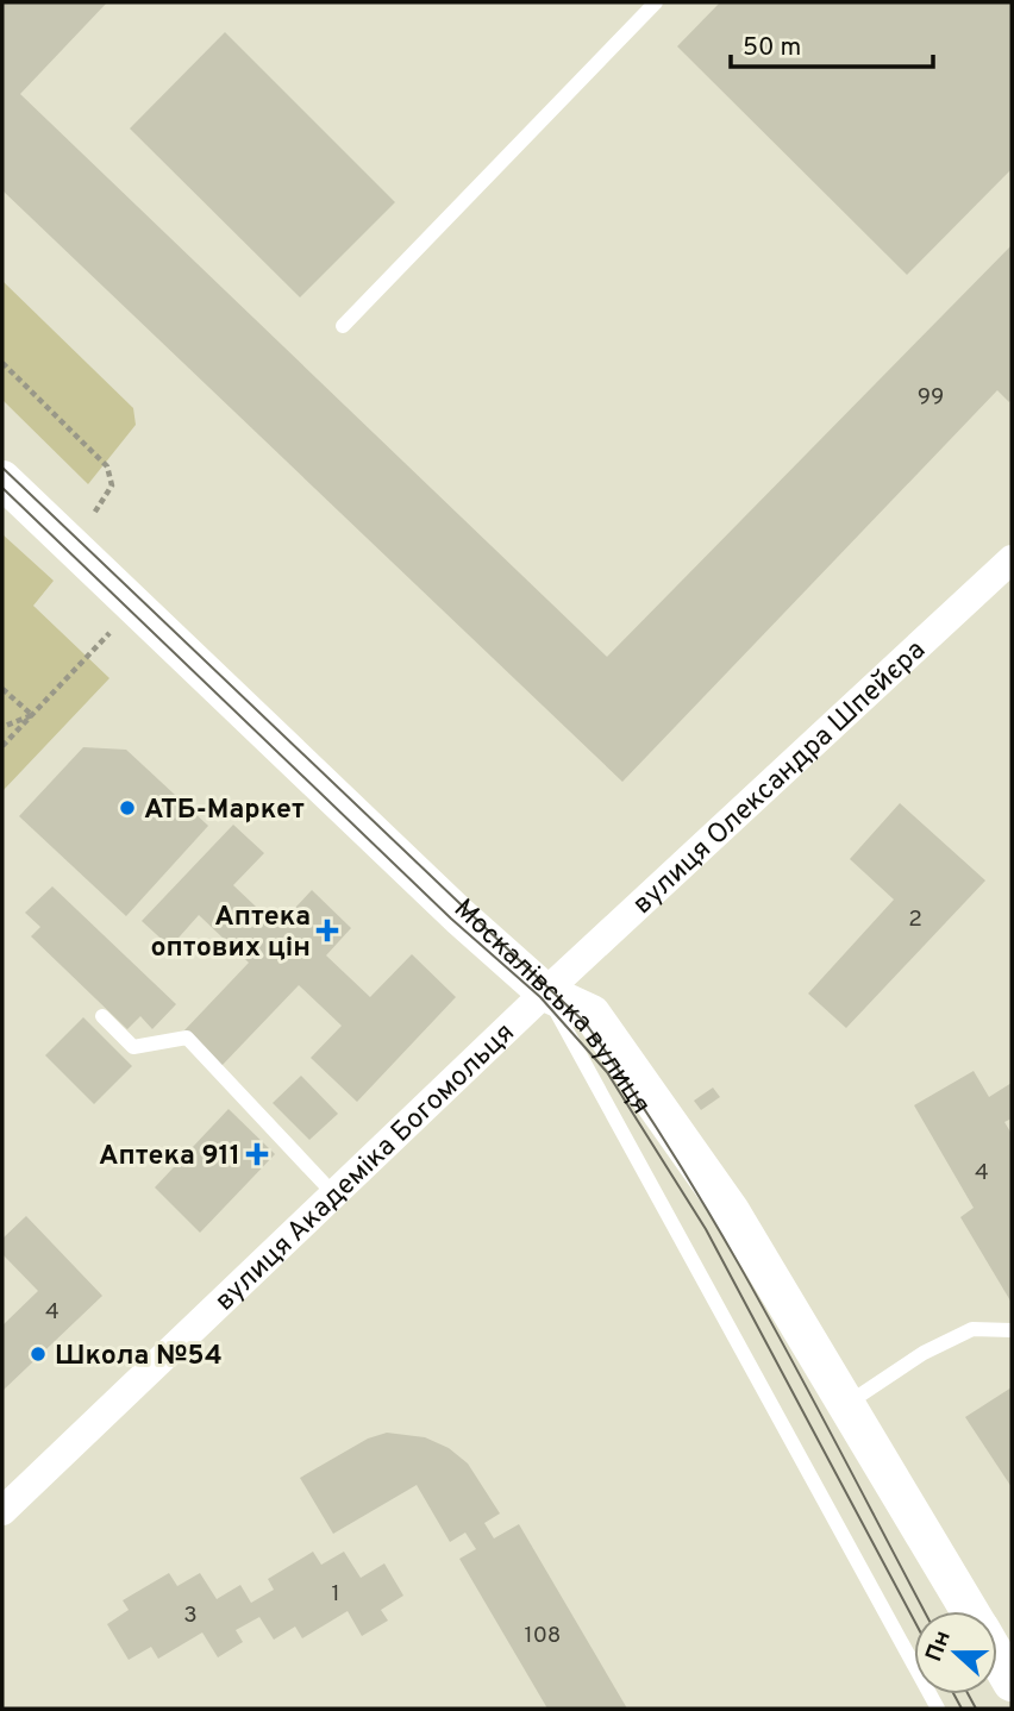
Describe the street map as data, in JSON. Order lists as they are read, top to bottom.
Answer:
{
  "streets": {
    "street": ["вулиця Олександра Шпейєра", "Москалівська вулиця", "вулиця Академіка Богомольця"]
  },
  "crossings": [
    ["вулиця Олександра Шпейєра", "Москалівська вулиця"],
    ["вулиця Олександра Шпейєра", "вулиця Академіка Богомольця"],
    ["Москалівська вулиця", "вулиця Академіка Богомольця"]
  ],
  "places": {
    "other": ["АТБ-Маркет", "Школа №54"],
    "health": ["Аптека оптових цін", "Аптека 911"]
  },
  "house_numbers": [
    "99",
    "2",
    "4",
    "4",
    "1",
    "3",
    "108"
  ],
  "scale_bar": "50 m",
  "north": "left"
}
